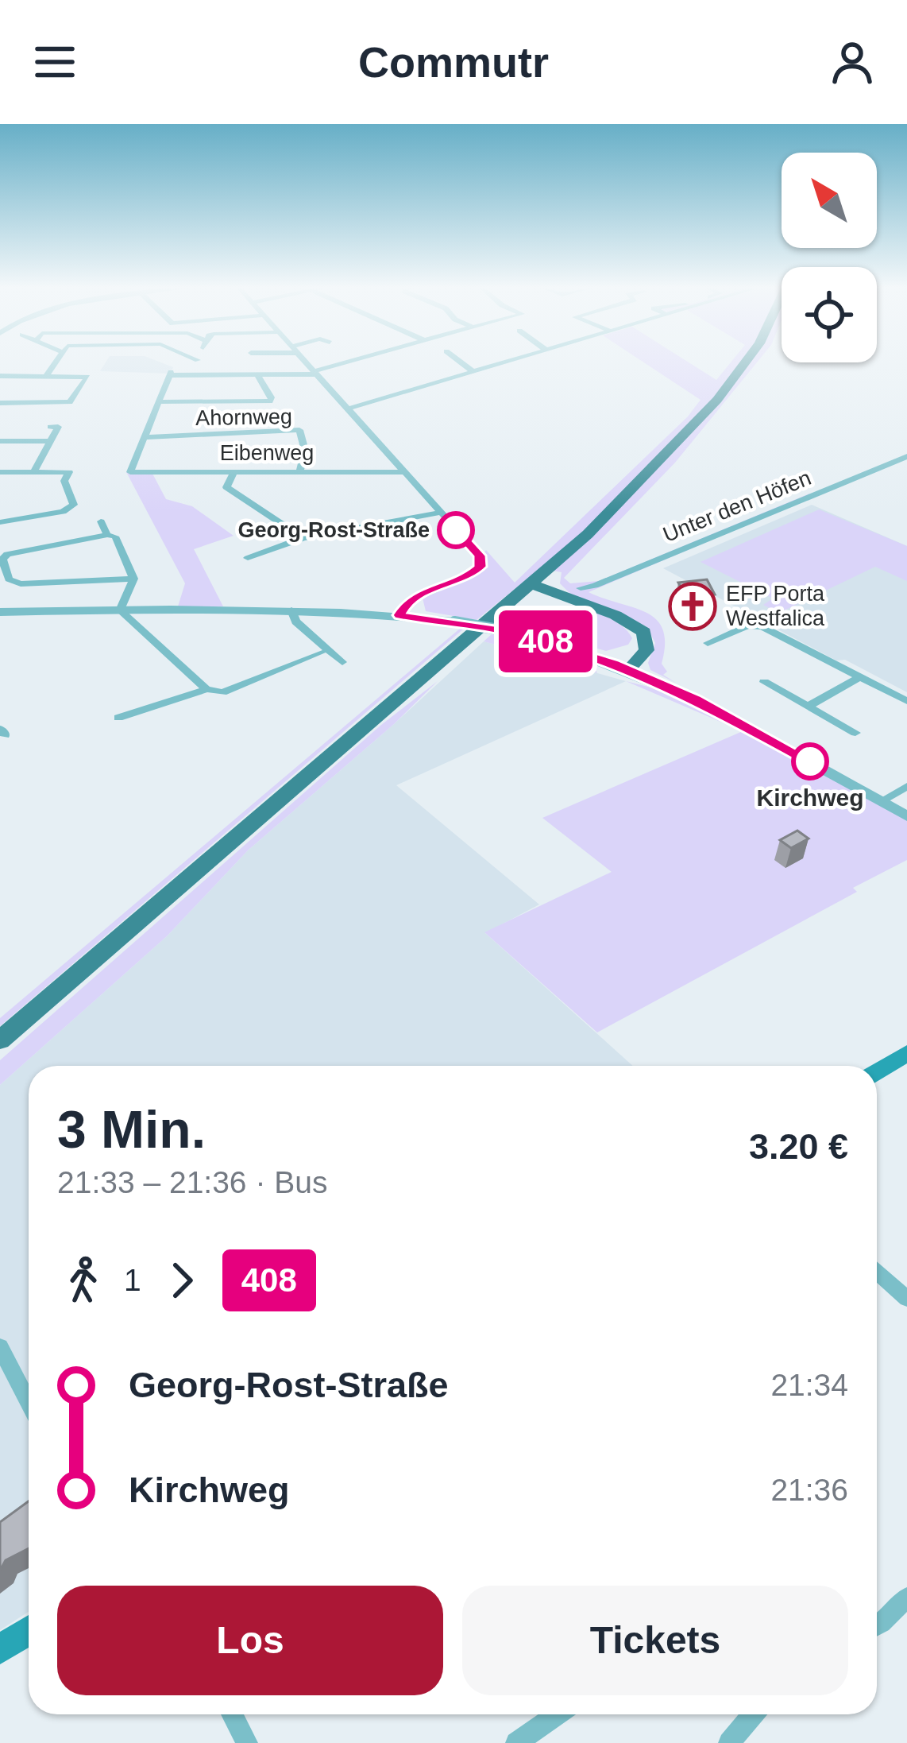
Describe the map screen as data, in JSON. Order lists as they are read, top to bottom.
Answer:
{
  "streets": {
    "street": ["Ahornweg", "Eibenweg", "Unter den Höfen"]
  },
  "crossings": [
    ["Ahornweg", "Eibenweg"]
  ],
  "places": {
    "other": ["Georg-Rost-Straße", "Kirchweg"],
    "church": ["EFP Porta Westfalica"]
  },
  "lines": ["bus line 408"],
  "north": "top left",
  "page": {
    "header": "Commutr",
    "on_map": "408",
    "heading": ["3 Min.", "21:33 – 21:36 · Bus", "3.20 €"],
    "legs": ["1", "408"],
    "list": [
      {
        "name": "Georg-Rost-Straße",
        "value": "21:34"
      },
      {
        "name": "Kirchweg",
        "value": "21:36"
      }
    ],
    "buttons": ["Los", "Tickets"]
  }
}
